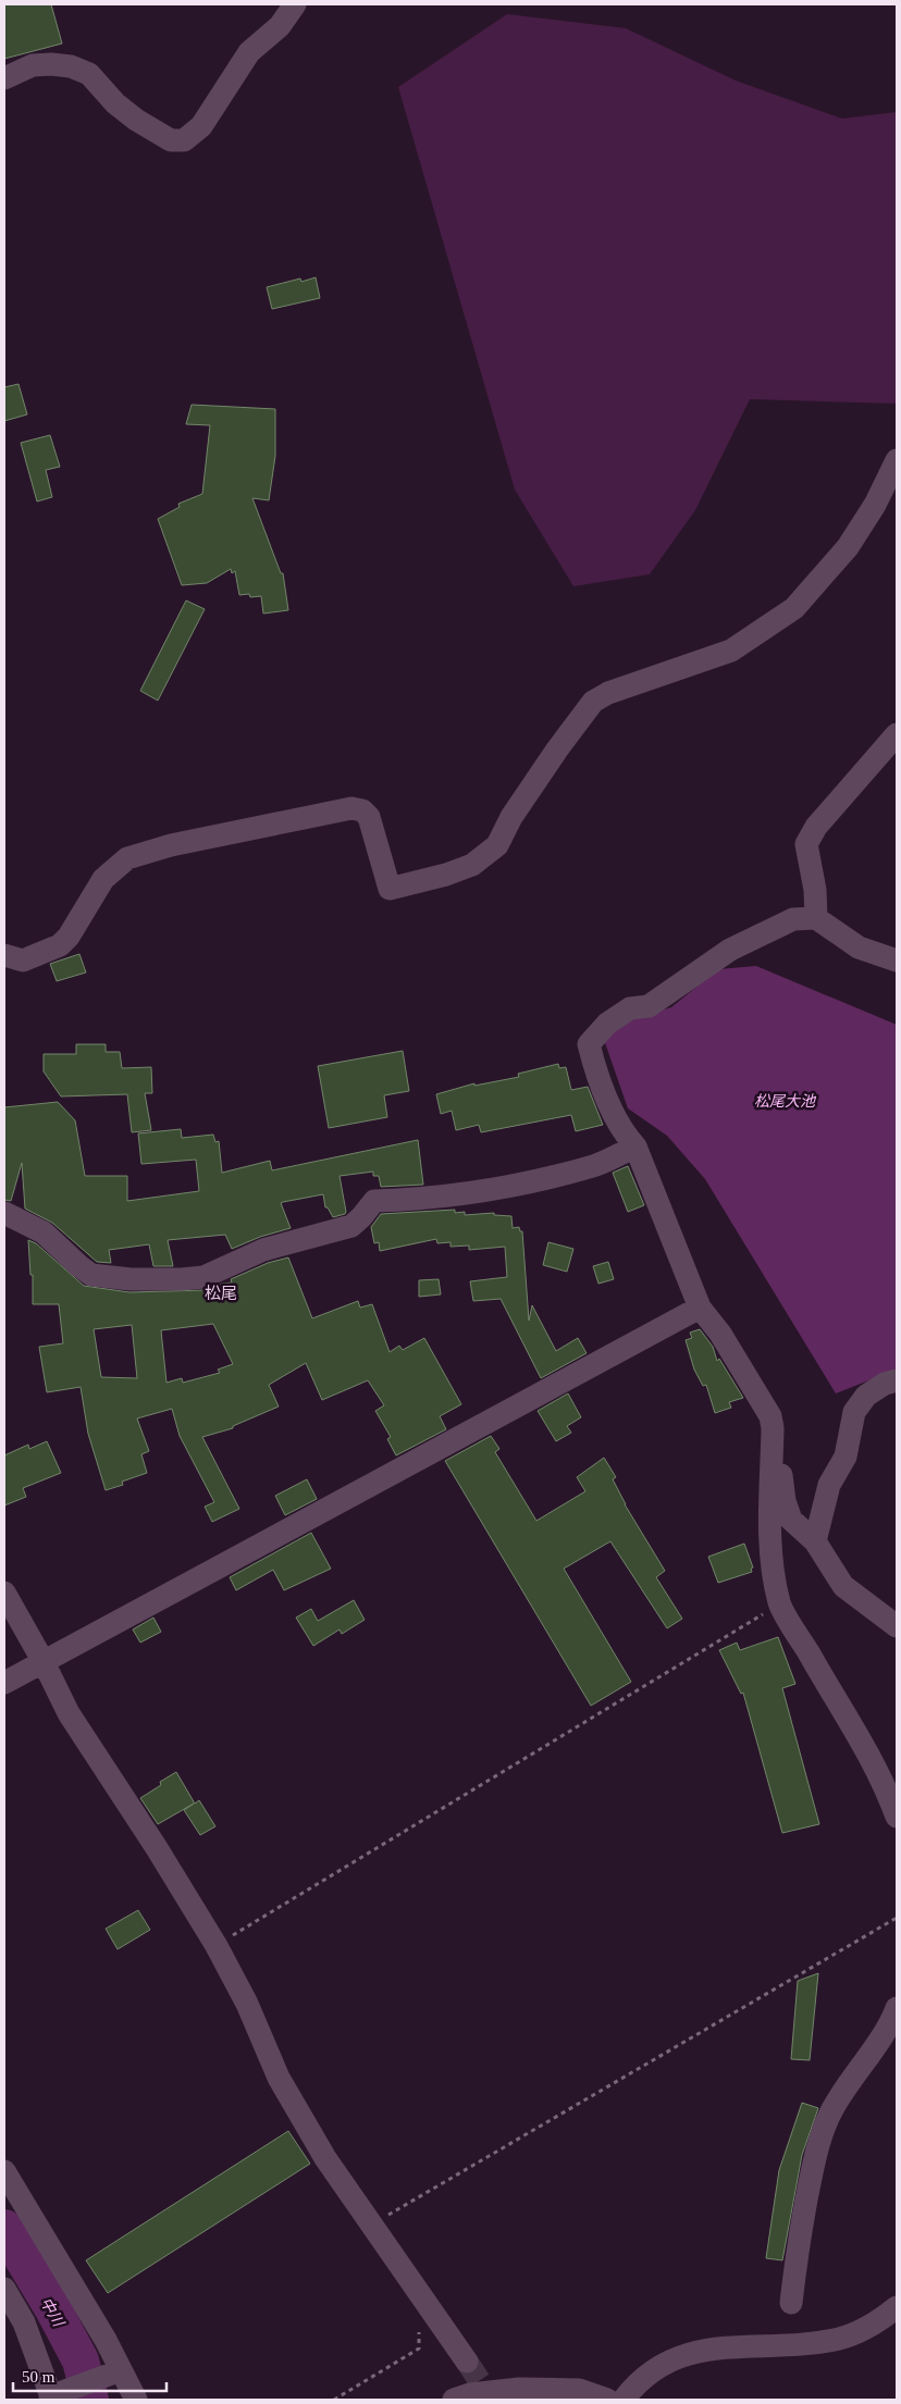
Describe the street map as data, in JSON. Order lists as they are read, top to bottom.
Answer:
{
  "districts": ["松尾"],
  "water": ["松尾大池", "中川"],
  "scale_bar": "50 m"
}
